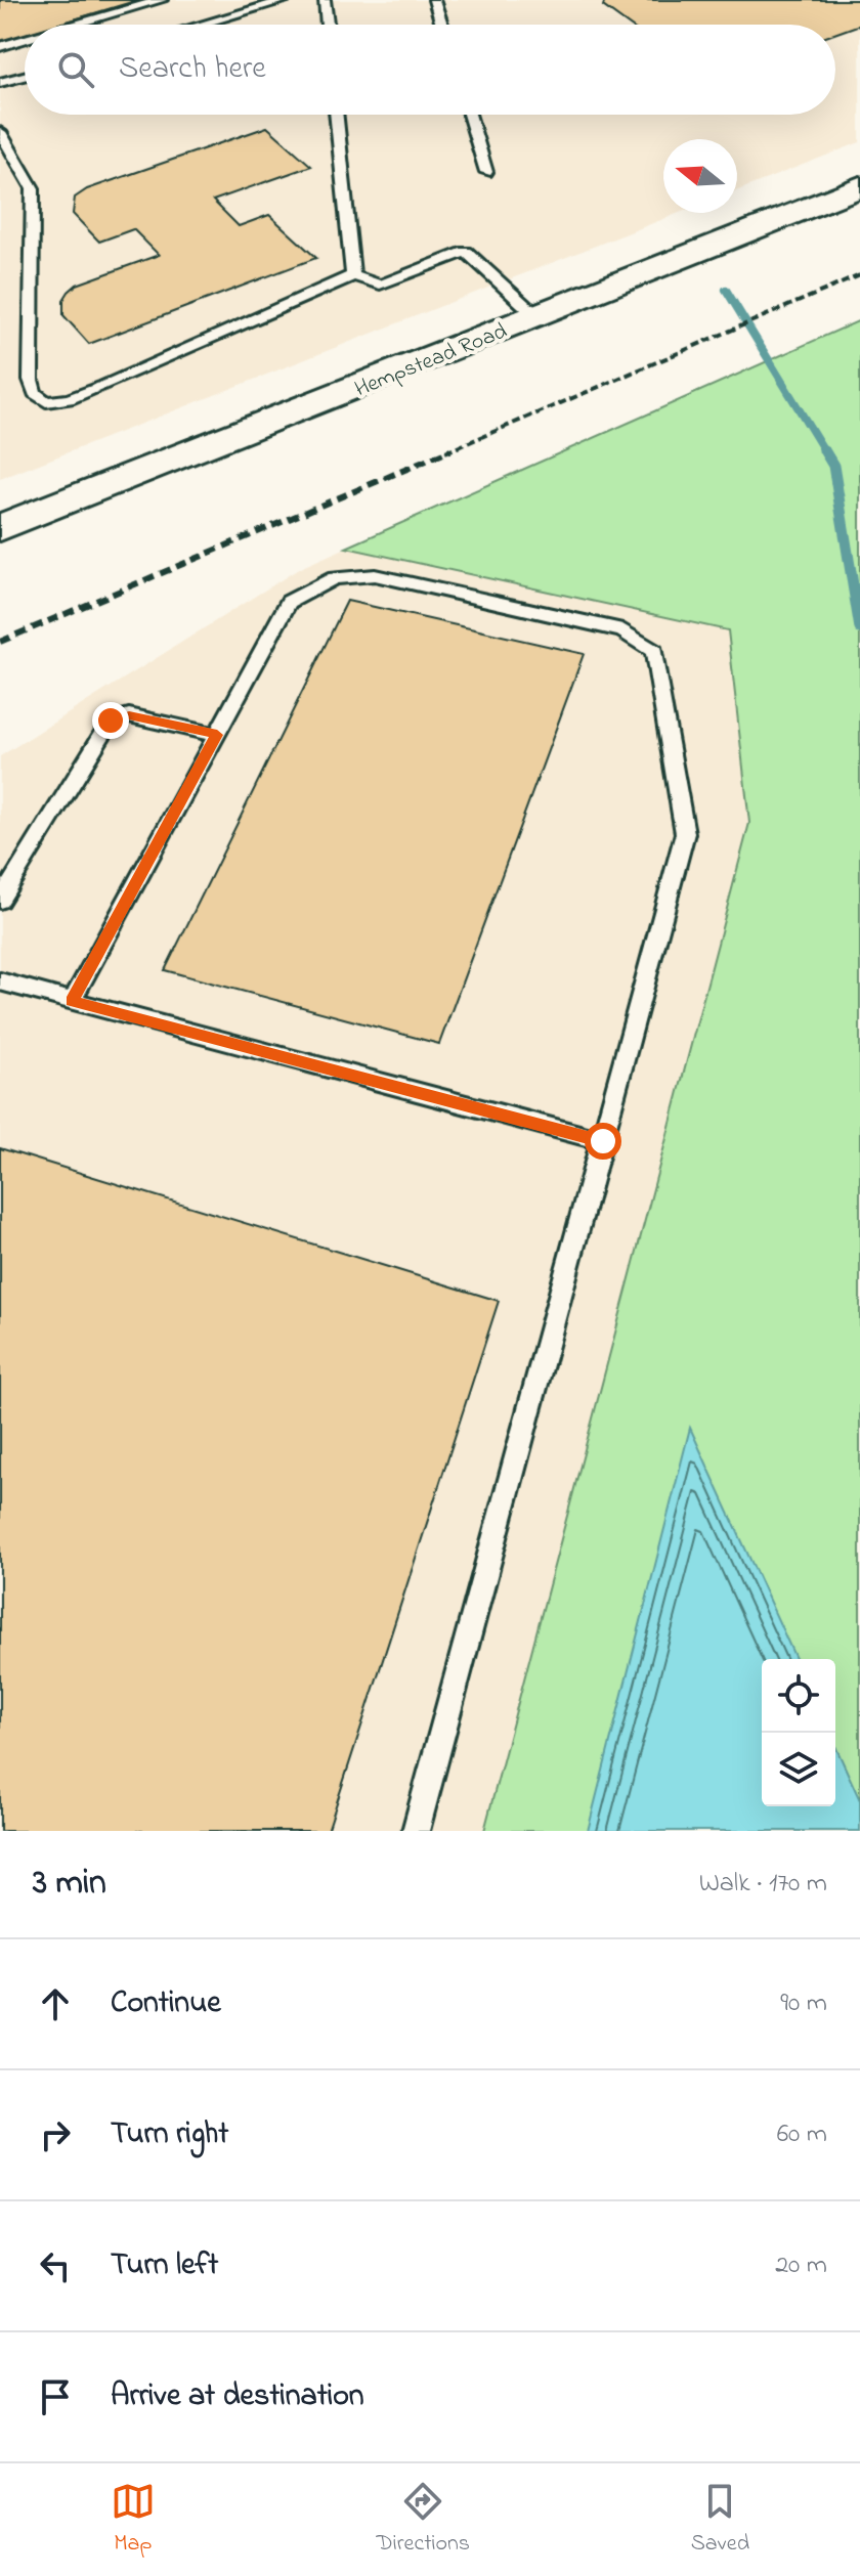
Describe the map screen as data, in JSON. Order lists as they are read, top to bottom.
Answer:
{
  "streets": {
    "main road": ["Hempstead Road"]
  },
  "north": "left",
  "page": {
    "search": "Search here",
    "heading": ["3 min", "Walk · 170 m"],
    "list": [
      ["Continue", "90 m"],
      ["Turn right", "60 m"],
      ["Turn left", "20 m"],
      "Arrive at destination"
    ],
    "nav": ["Map", "Directions", "Saved"]
  }
}
